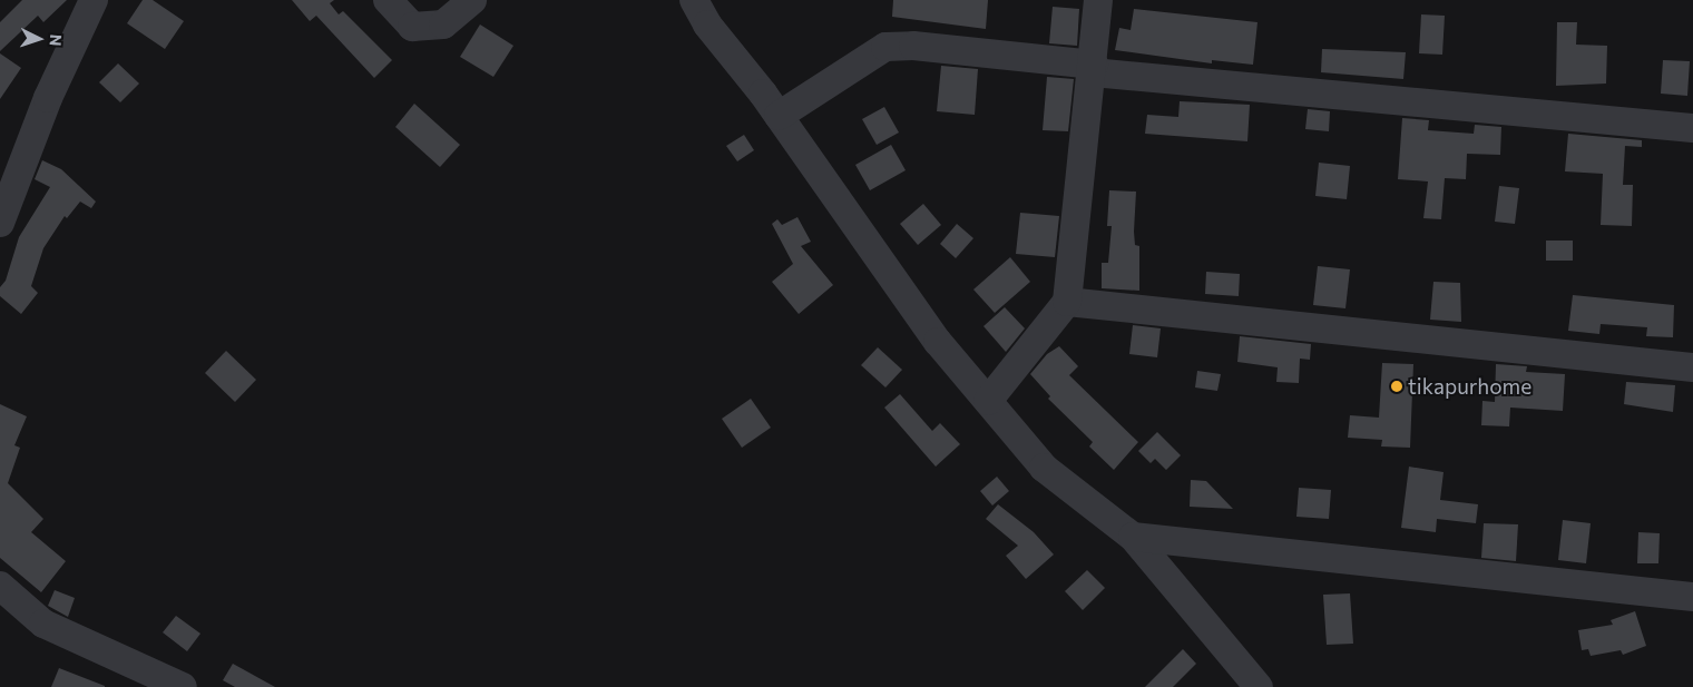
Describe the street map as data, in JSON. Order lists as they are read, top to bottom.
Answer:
{
  "places": ["tikapurhome"],
  "north": "right"
}
